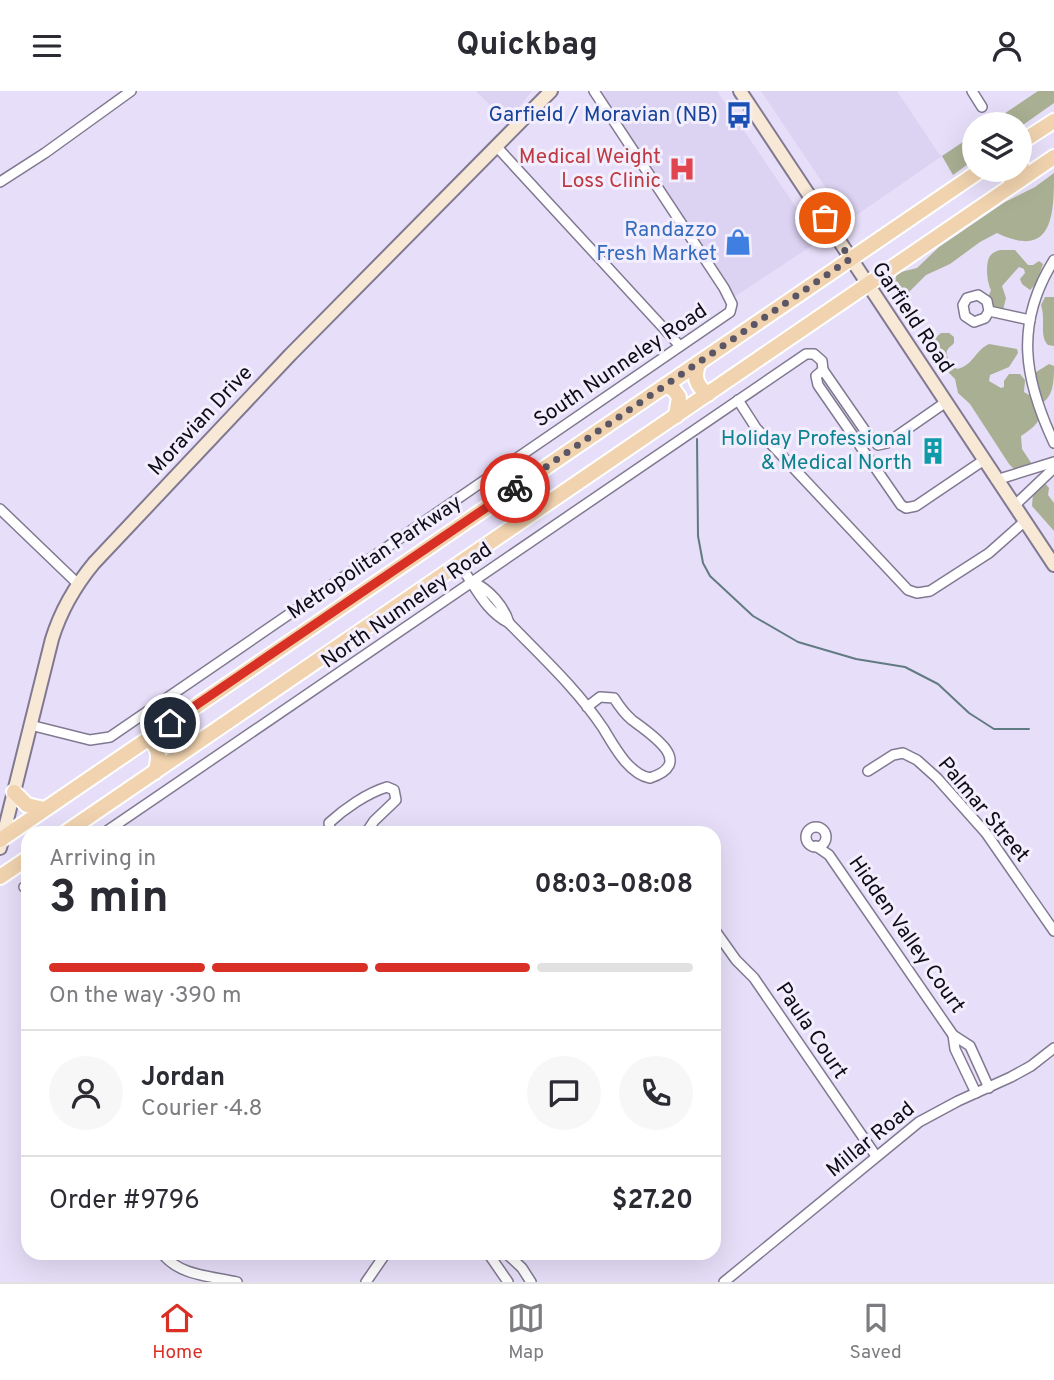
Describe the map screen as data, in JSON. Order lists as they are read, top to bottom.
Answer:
{
  "streets": {
    "main road": ["Metropolitan Parkway"],
    "street": [
      "Garfield Road",
      "South Nunneley Road",
      "Moravian Drive",
      "North Nunneley Road",
      "Palmar Street",
      "Hidden Valley Court",
      "Paula Court",
      "Millar Road"
    ]
  },
  "crossings": [
    ["Garfield Road", "Metropolitan Parkway"],
    ["Garfield Road", "North Nunneley Road"],
    ["South Nunneley Road", "Moravian Drive"],
    ["Moravian Drive", "Metropolitan Parkway"],
    ["Hidden Valley Court", "Millar Road"],
    ["Paula Court", "Millar Road"]
  ],
  "places": {
    "bus stop": ["Garfield / Moravian (NB)"],
    "hospital": ["Medical Weight Loss Clinic"],
    "shop": ["Randazzo Fresh Market"],
    "building": ["Holiday Professional & Medical North"]
  },
  "page": {
    "header": "Quickbag",
    "heading": ["3 min", "Arriving in", "08:03–08:08"],
    "panel": [
      "Jordan",
      "Courier · 4.8",
      "Order #9796",
      "$27.20"
    ],
    "bar": "On the way · 390 m",
    "tabs": ["Home", "Map", "Saved"]
  }
}
